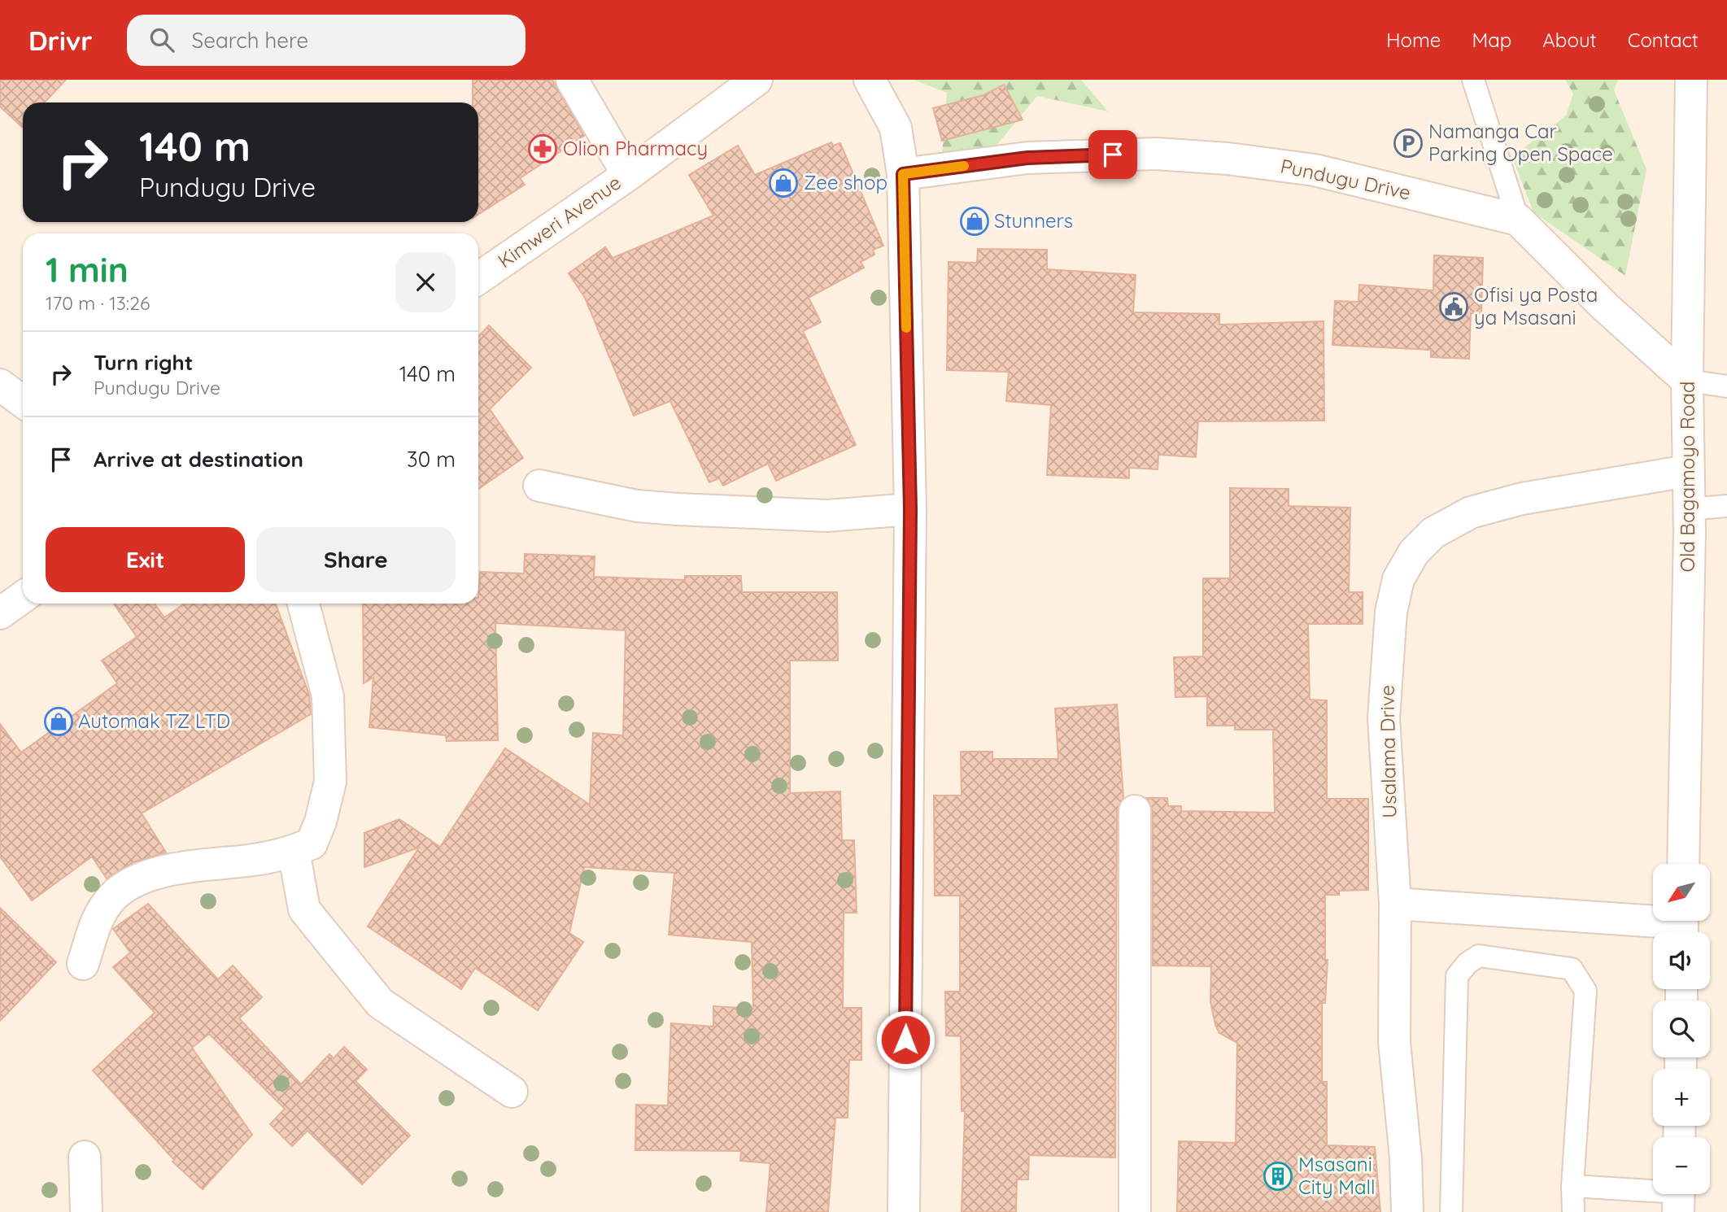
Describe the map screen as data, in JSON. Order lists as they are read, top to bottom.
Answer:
{
  "streets": {
    "street": [
      "Pundugu Drive",
      "Kimweri Avenue",
      "Old Bagamoyo Road",
      "Usalama Drive"
    ]
  },
  "crossings": [
    ["Old Bagamoyo Road", "Usalama Drive"]
  ],
  "places": {
    "parking": ["Namanga Car Parking Open Space"],
    "pharmacy": ["Olion Pharmacy"],
    "shop": ["Zee shop", "Stunners", "Automak TZ LTD"],
    "public building": ["Ofisi ya Posta ya Msasani"],
    "building": ["Msasani City Mall"]
  },
  "north": "bottom left",
  "page": {
    "header": "Drivr",
    "search": "Search here",
    "nav": [
      "Home",
      "Map",
      "About",
      "Contact"
    ],
    "turn": ["140 m", "Pundugu Drive"],
    "heading": ["1 min", "170 m · 13:26"],
    "list": [
      {
        "name": "Turn right",
        "note": "Pundugu Drive",
        "value": "140 m"
      },
      {
        "name": "Arrive at destination",
        "value": "30 m"
      }
    ],
    "buttons": ["Exit", "Share"],
    "map_buttons": ["+", "−"]
  }
}
